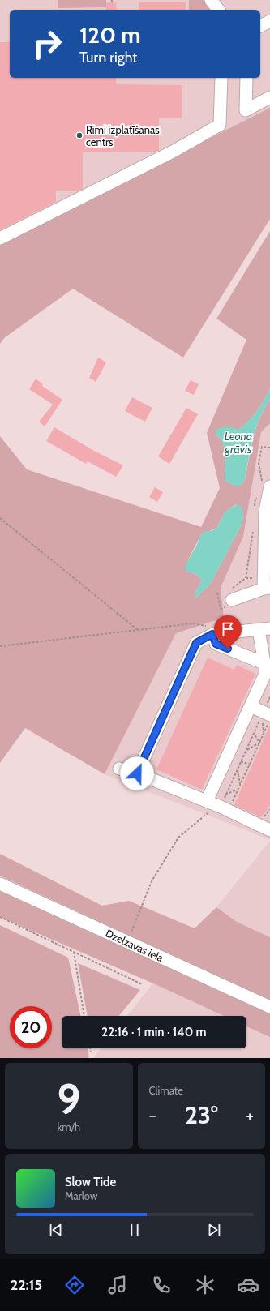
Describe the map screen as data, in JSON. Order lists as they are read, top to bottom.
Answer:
{
  "streets": {
    "street": ["Dzelzavas iela"]
  },
  "water": ["Leona grāvis"],
  "places": ["Rimi izplatīšanas centrs"],
  "page": {
    "turn": ["120 m", "Turn right"],
    "limit": "20",
    "trip": "22:16 · 1 min · 140 m",
    "tile": [
      ["9", "km/h"],
      "Climate"
    ],
    "heat": ["−", "23°", "+"],
    "song": ["Slow Tide", "Marlow"],
    "tabs": "22:15"
  }
}
